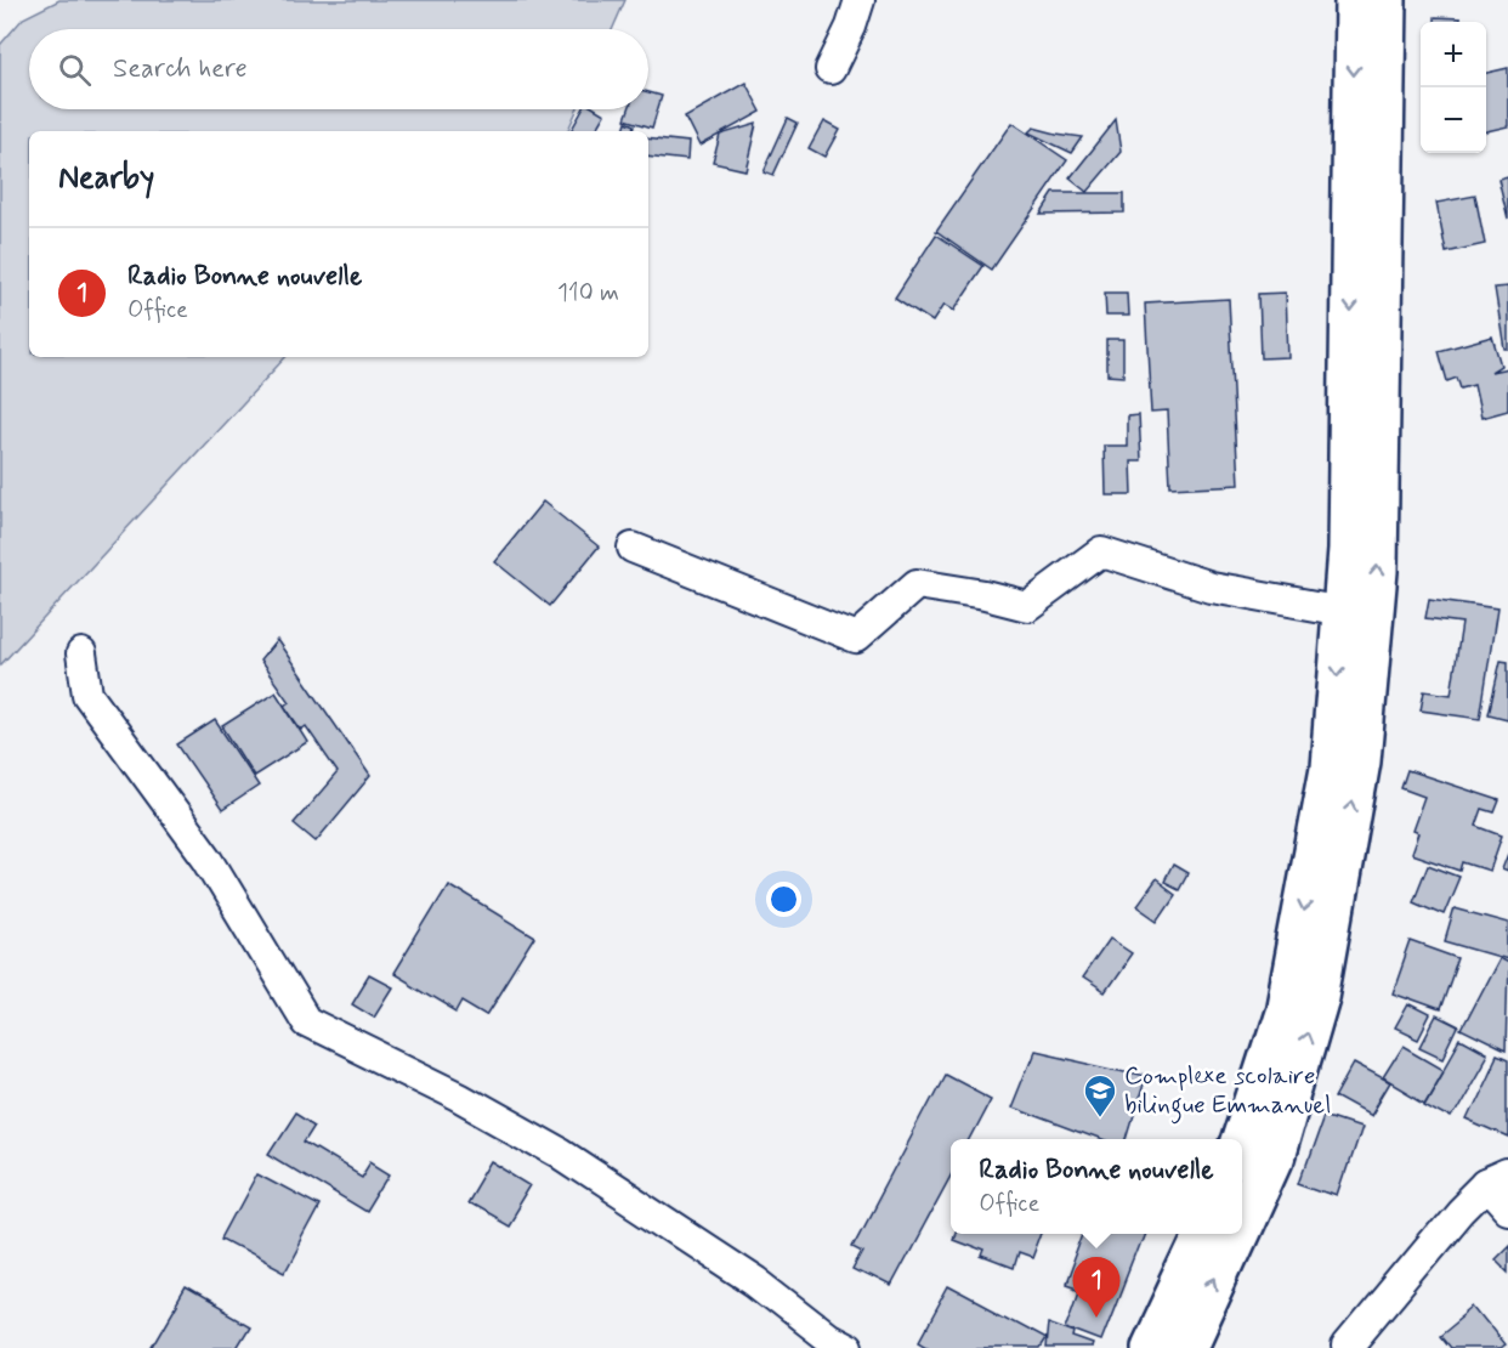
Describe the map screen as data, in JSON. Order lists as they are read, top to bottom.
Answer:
{
  "places": {
    "school or university": ["Complexe scolaire bilingue Emmanuel"]
  },
  "page": {
    "map_buttons": ["+", "−"],
    "search": "Search here",
    "heading": "Nearby",
    "list": [
      {
        "mark": "1",
        "name": "Radio Bonne nouvelle",
        "note": "Office",
        "value": "110 m"
      }
    ],
    "popup": ["Radio Bonne nouvelle", "Office"],
    "pins": "1"
  }
}
